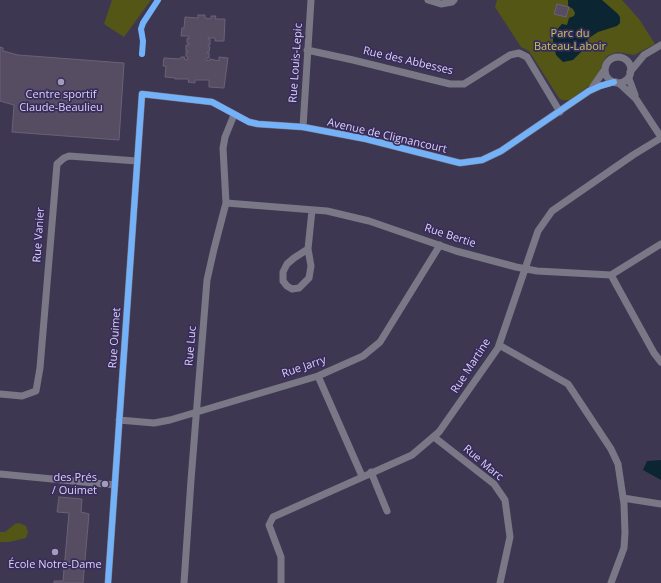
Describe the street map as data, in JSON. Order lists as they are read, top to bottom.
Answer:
{
  "streets": {
    "street": [
      "Rue des Abbesses",
      "Rue Louis-Lepic",
      "Avenue de Clignancourt",
      "Rue Vanier",
      "Rue Bertie",
      "Rue Ouimet",
      "Rue Luc",
      "Rue Martine",
      "Rue Jarry",
      "Rue Marc"
    ]
  },
  "crossings": [
    ["Rue des Abbesses", "Rue Louis-Lepic"],
    ["Rue des Abbesses", "Avenue de Clignancourt"],
    ["Rue Louis-Lepic", "Avenue de Clignancourt"],
    ["Avenue de Clignancourt", "Rue Ouimet"],
    ["Avenue de Clignancourt", "Rue Luc"],
    ["Rue Vanier", "Rue Ouimet"],
    ["Rue Bertie", "Rue Luc"],
    ["Rue Bertie", "Rue Martine"],
    ["Rue Bertie", "Rue Jarry"],
    ["Rue Ouimet", "Rue Jarry"],
    ["Rue Luc", "Rue Jarry"],
    ["Rue Martine", "Rue Marc"]
  ],
  "parks": ["Parc du Bateau-Laboir"],
  "places": ["Centre sportif Claude-Beaulieu", "des Prés / Ouimet", "École Notre-Dame"]
}
